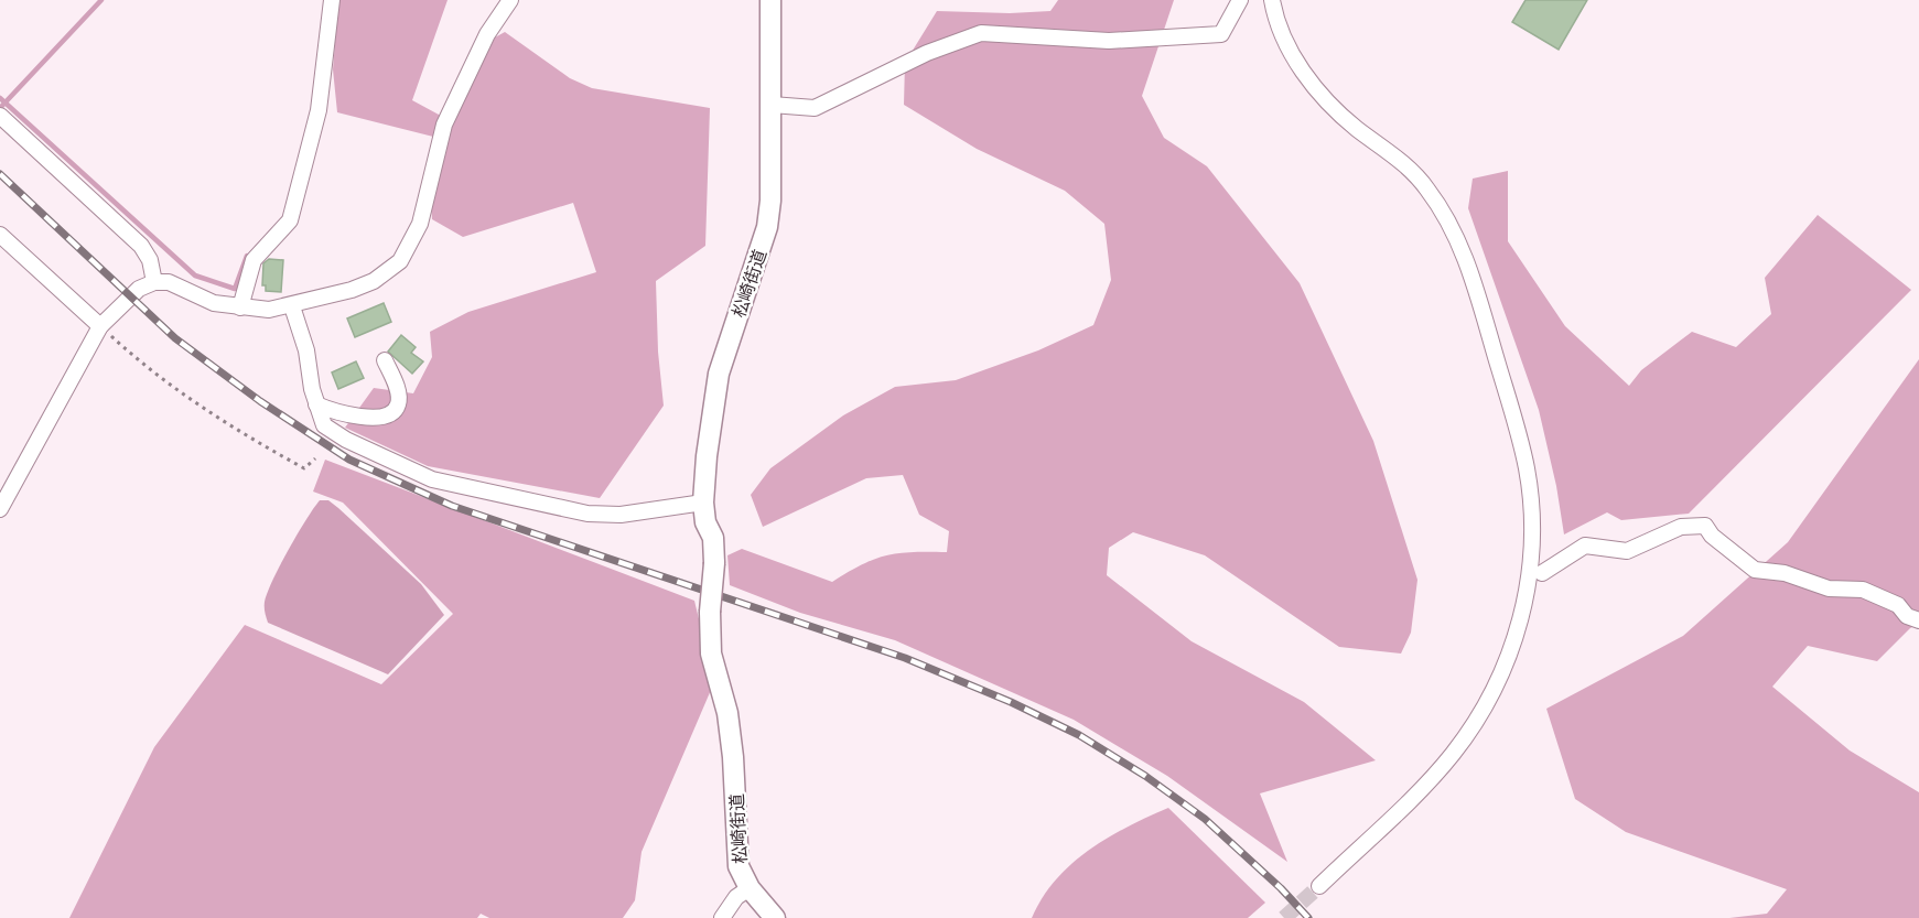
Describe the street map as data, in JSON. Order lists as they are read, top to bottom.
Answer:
{
  "streets": {
    "main road": ["松崎街道"]
  }
}
